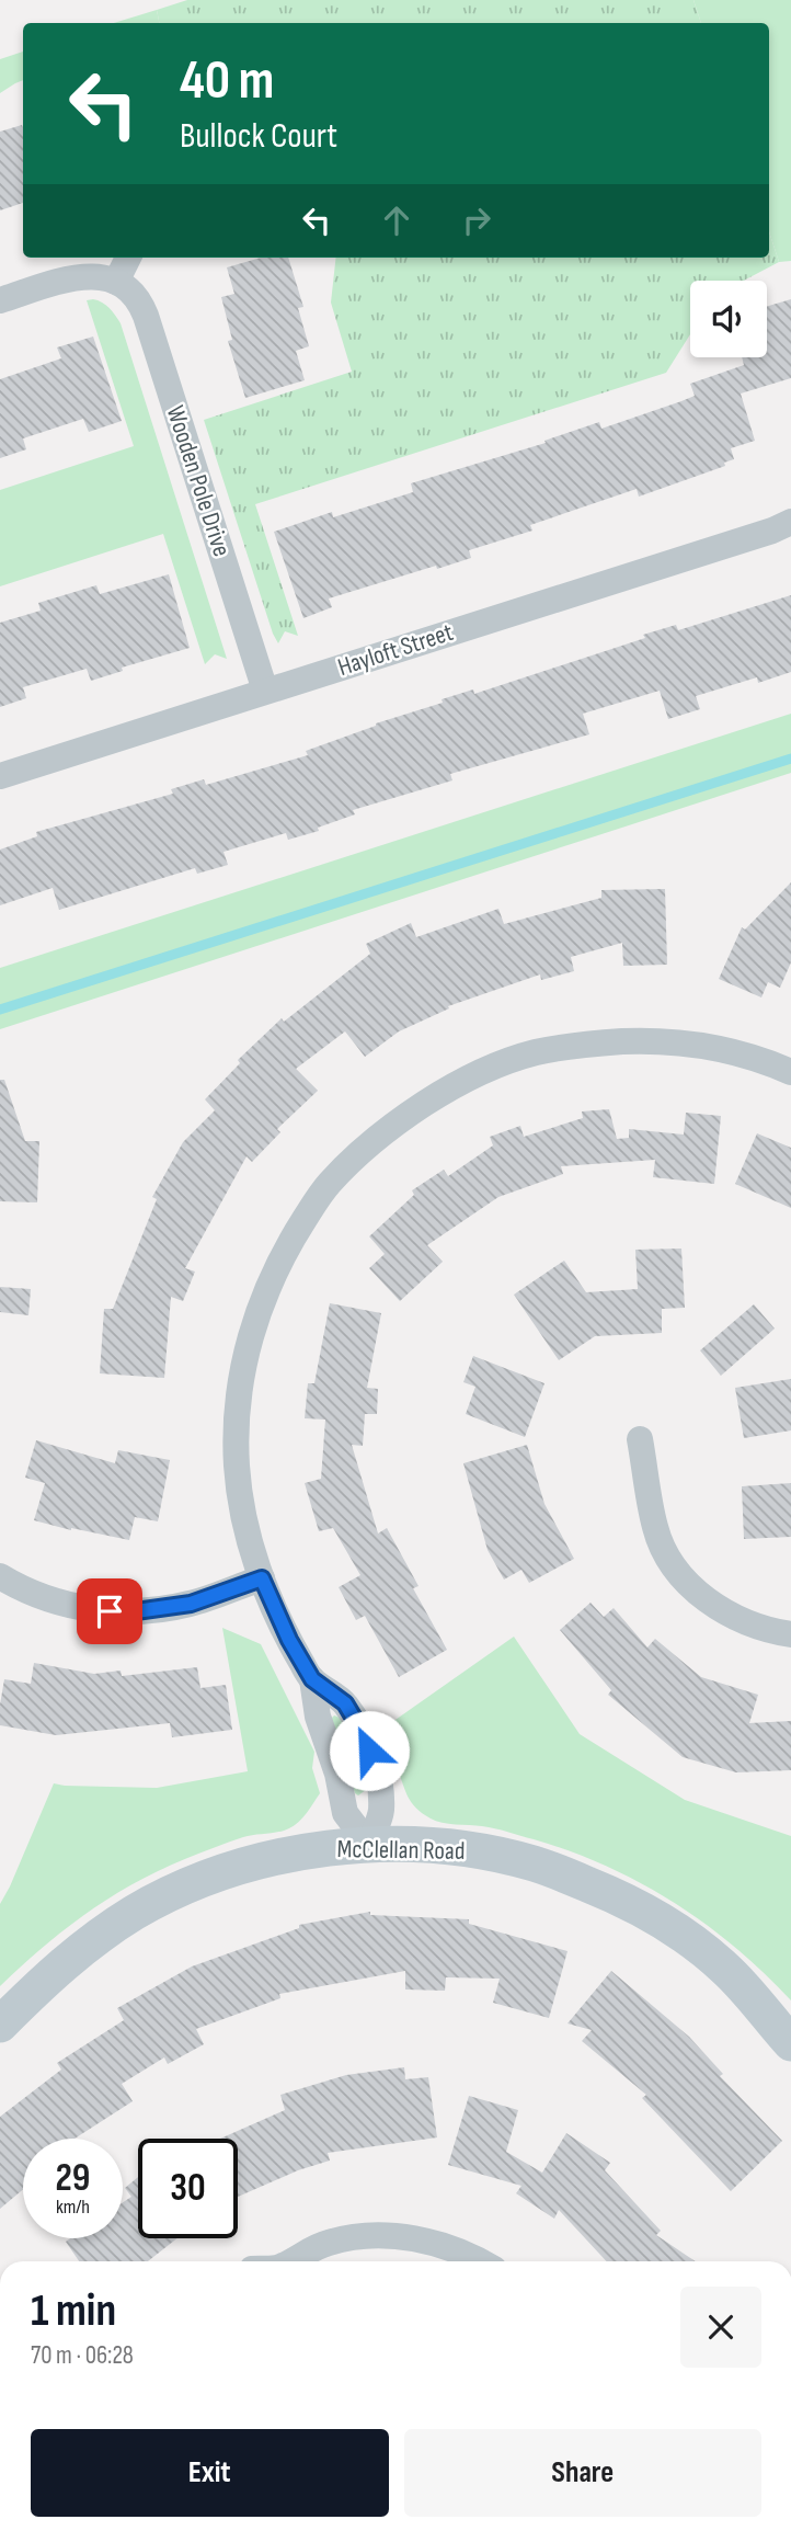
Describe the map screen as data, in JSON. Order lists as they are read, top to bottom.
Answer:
{
  "streets": {
    "street": ["Wooden Pole Drive", "Hayloft Street", "McClellan Road"]
  },
  "crossings": [
    ["Wooden Pole Drive", "Hayloft Street"]
  ],
  "page": {
    "turn": ["40 m", "Bullock Court"],
    "speed": "29 km/h",
    "limit": "30",
    "heading": ["1 min", "70 m · 06:28"],
    "buttons": ["Exit", "Share"]
  }
}
